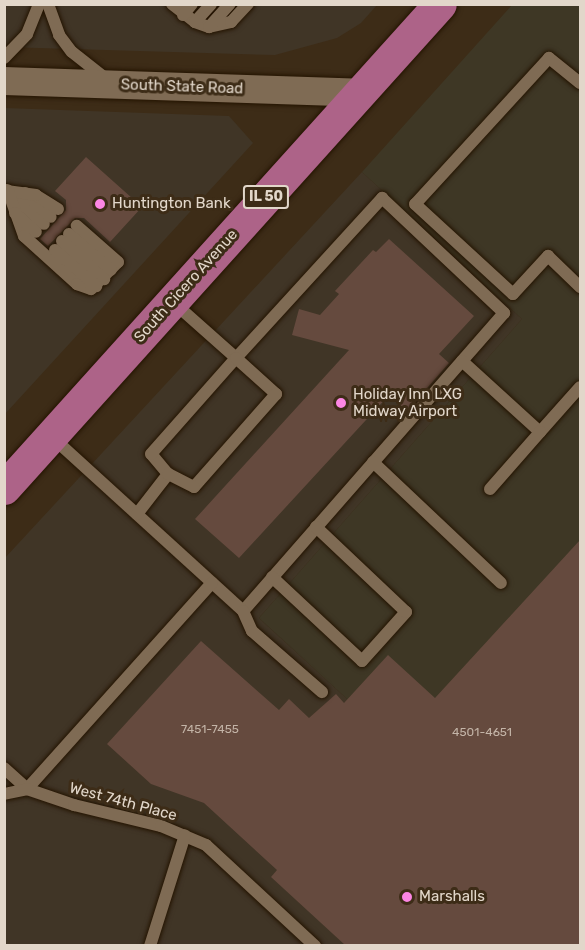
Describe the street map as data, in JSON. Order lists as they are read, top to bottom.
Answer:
{
  "streets": {
    "main road": ["IL 50", "South Cicero Avenue"],
    "street": ["South State Road"],
    "lane": ["West 74th Place"]
  },
  "crossings": [
    ["South State Road", "South Cicero Avenue"]
  ],
  "places": ["Huntington Bank", "Holiday Inn LXG Midway Airport", "Marshalls"],
  "house_numbers": ["7451-7455", "4501-4651"]
}
